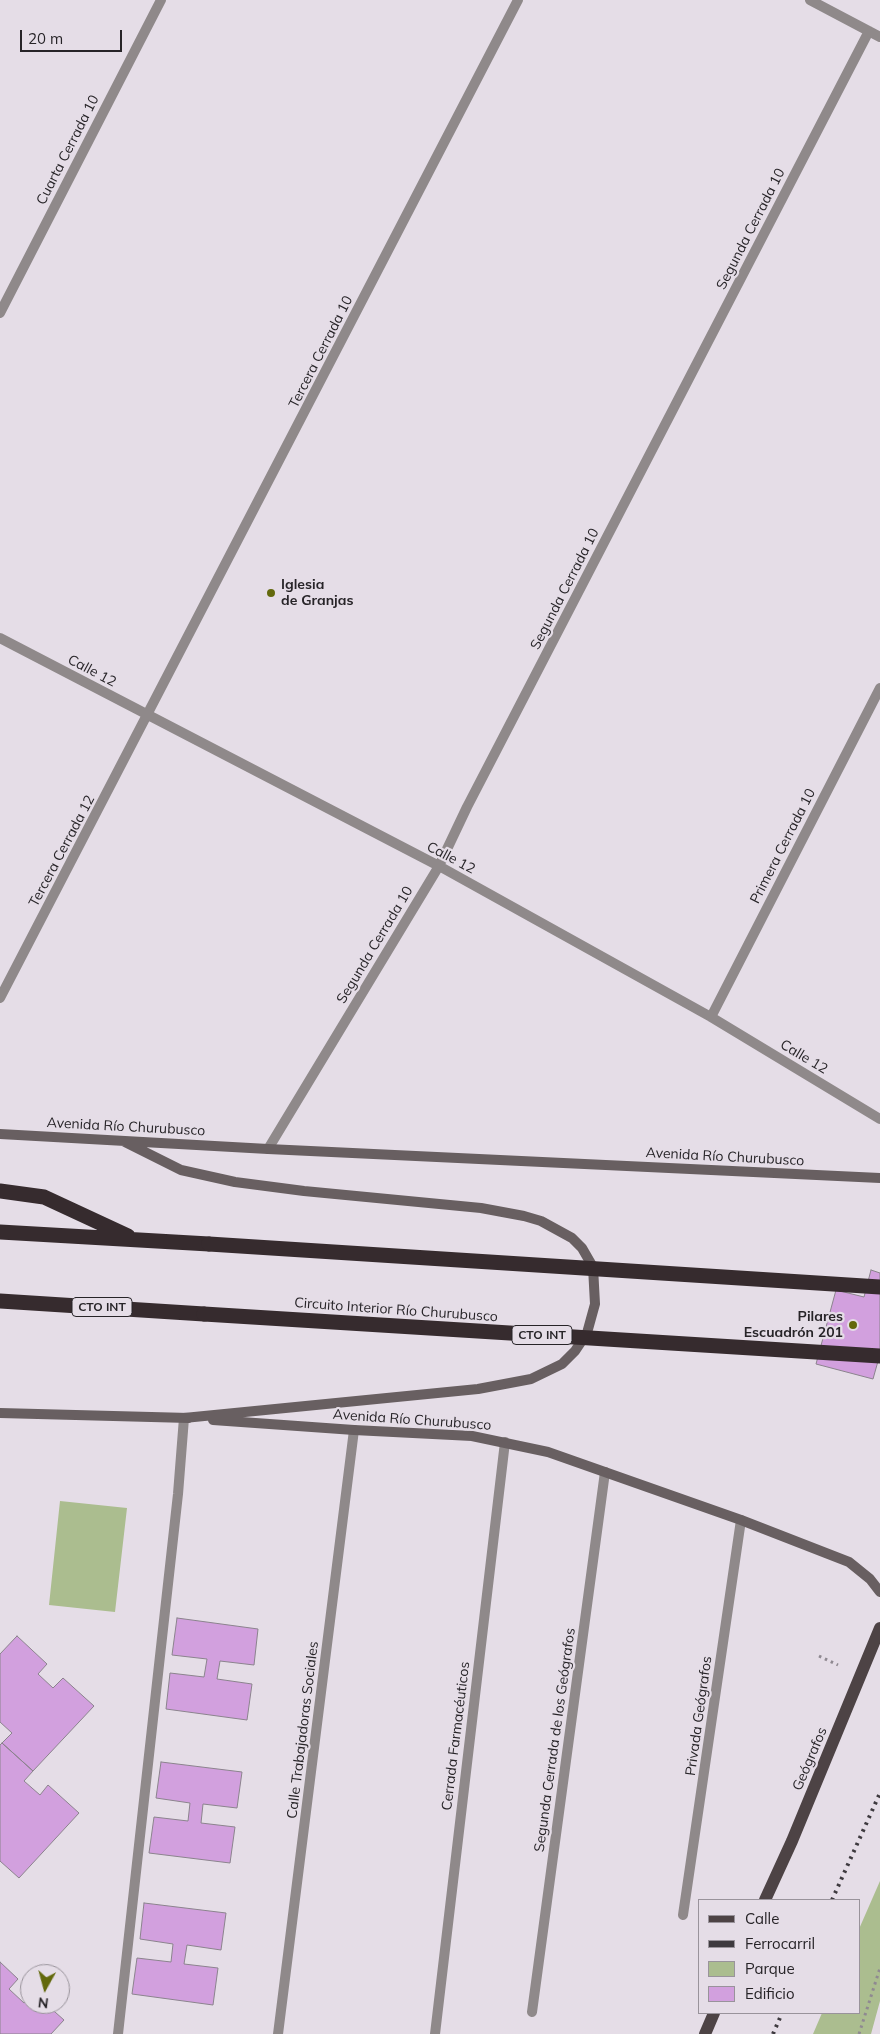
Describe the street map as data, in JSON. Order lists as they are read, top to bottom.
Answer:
{
  "streets": {
    "highway": ["CTO INT", "Circuito Interior Río Churubusco"],
    "main road": ["Avenida Río Churubusco", "Geógrafos"],
    "street": [
      "Cuarta Cerrada 10",
      "Segunda Cerrada 10",
      "Tercera Cerrada 10",
      "Calle 12",
      "Primera Cerrada 10",
      "Tercera Cerrada 12",
      "Privada Geógrafos",
      "Calle Trabajadoras Sociales",
      "Cerrada Farmacéuticos",
      "Segunda Cerrada de los Geógrafos"
    ]
  },
  "crossings": [
    ["Segunda Cerrada 10", "Calle 12"],
    ["Segunda Cerrada 10", "Avenida Río Churubusco"],
    ["Tercera Cerrada 10", "Calle 12"],
    ["Tercera Cerrada 10", "Tercera Cerrada 12"],
    ["Calle 12", "Primera Cerrada 10"],
    ["Calle 12", "Tercera Cerrada 12"],
    ["Avenida Río Churubusco", "Privada Geógrafos"],
    ["Avenida Río Churubusco", "Calle Trabajadoras Sociales"],
    ["Avenida Río Churubusco", "Cerrada Farmacéuticos"],
    ["Avenida Río Churubusco", "Segunda Cerrada de los Geógrafos"]
  ],
  "places": ["Iglesia de Granjas", "Pilares Escuadrón 201"],
  "legend": [
    "Calle",
    "Ferrocarril",
    "Parque",
    "Edificio"
  ],
  "scale_bar": "20 m",
  "north": "bottom"
}
